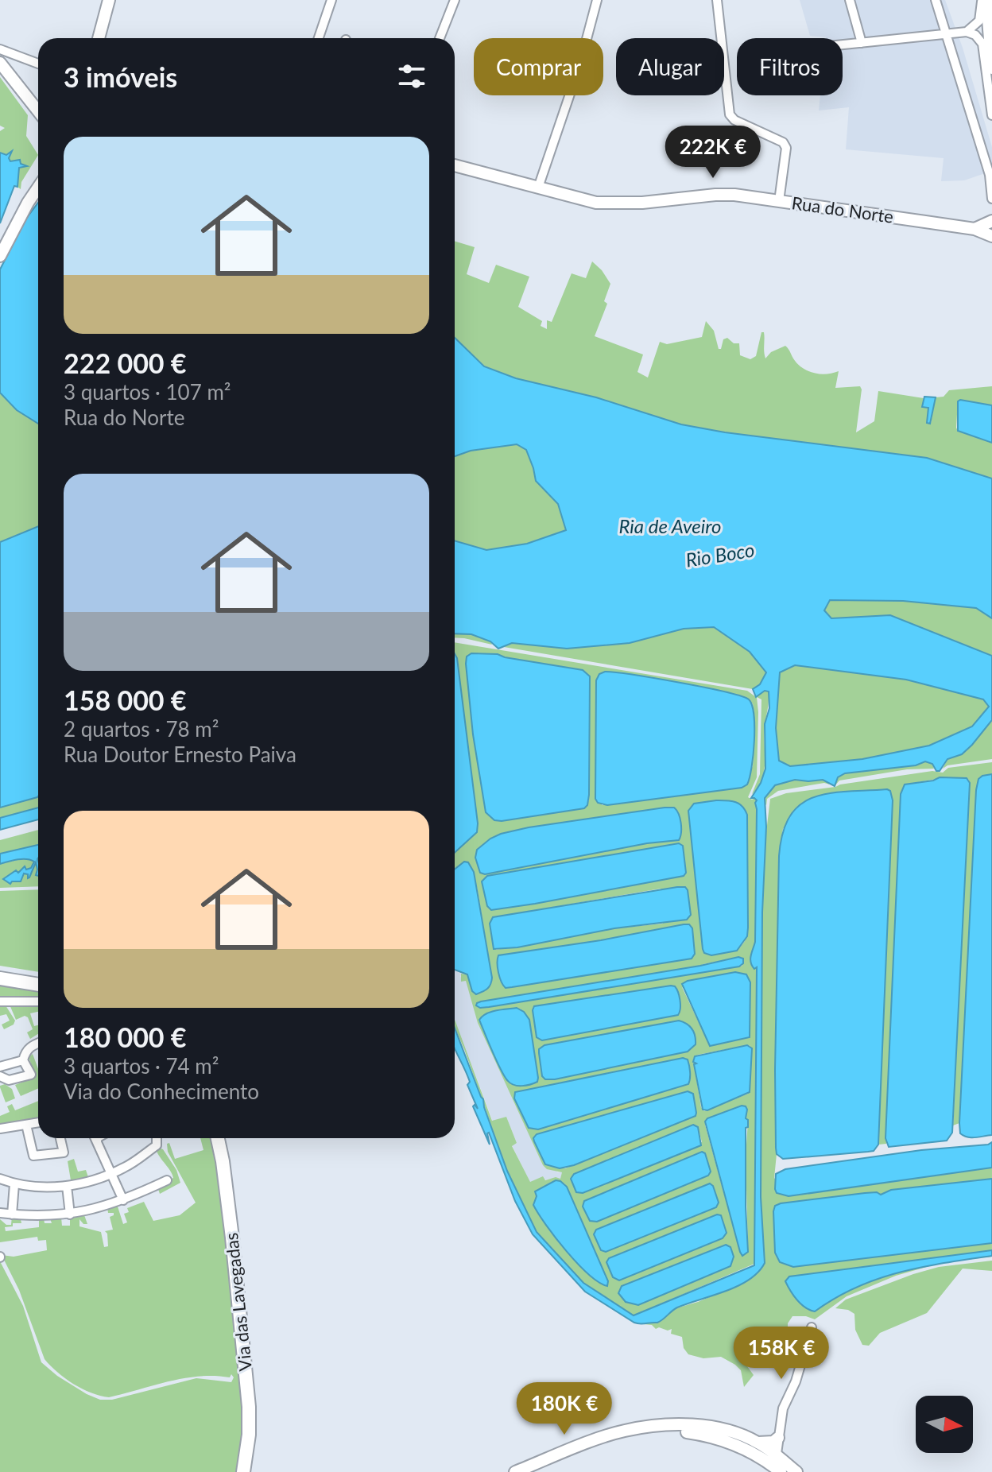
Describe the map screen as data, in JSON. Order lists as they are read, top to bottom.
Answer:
{
  "streets": {
    "main road": ["Rua do Norte", "Via das Lavegadas"]
  },
  "water": ["Ria de Aveiro", "Rio Boco"],
  "north": "right",
  "page": {
    "chip": ["Comprar", "Alugar", "Filtros"],
    "heading": "3 imóveis",
    "list": [
      {
        "name": "222 000 €",
        "note": "3 quartos · 107 m² · Rua do Norte"
      },
      {
        "name": "158 000 €",
        "note": "2 quartos · 78 m² · Rua Doutor Ernesto Paiva"
      },
      {
        "name": "180 000 €",
        "note": "3 quartos · 74 m² · Via do Conhecimento"
      }
    ],
    "price": ["222K €", "158K €", "180K €"]
  }
}
